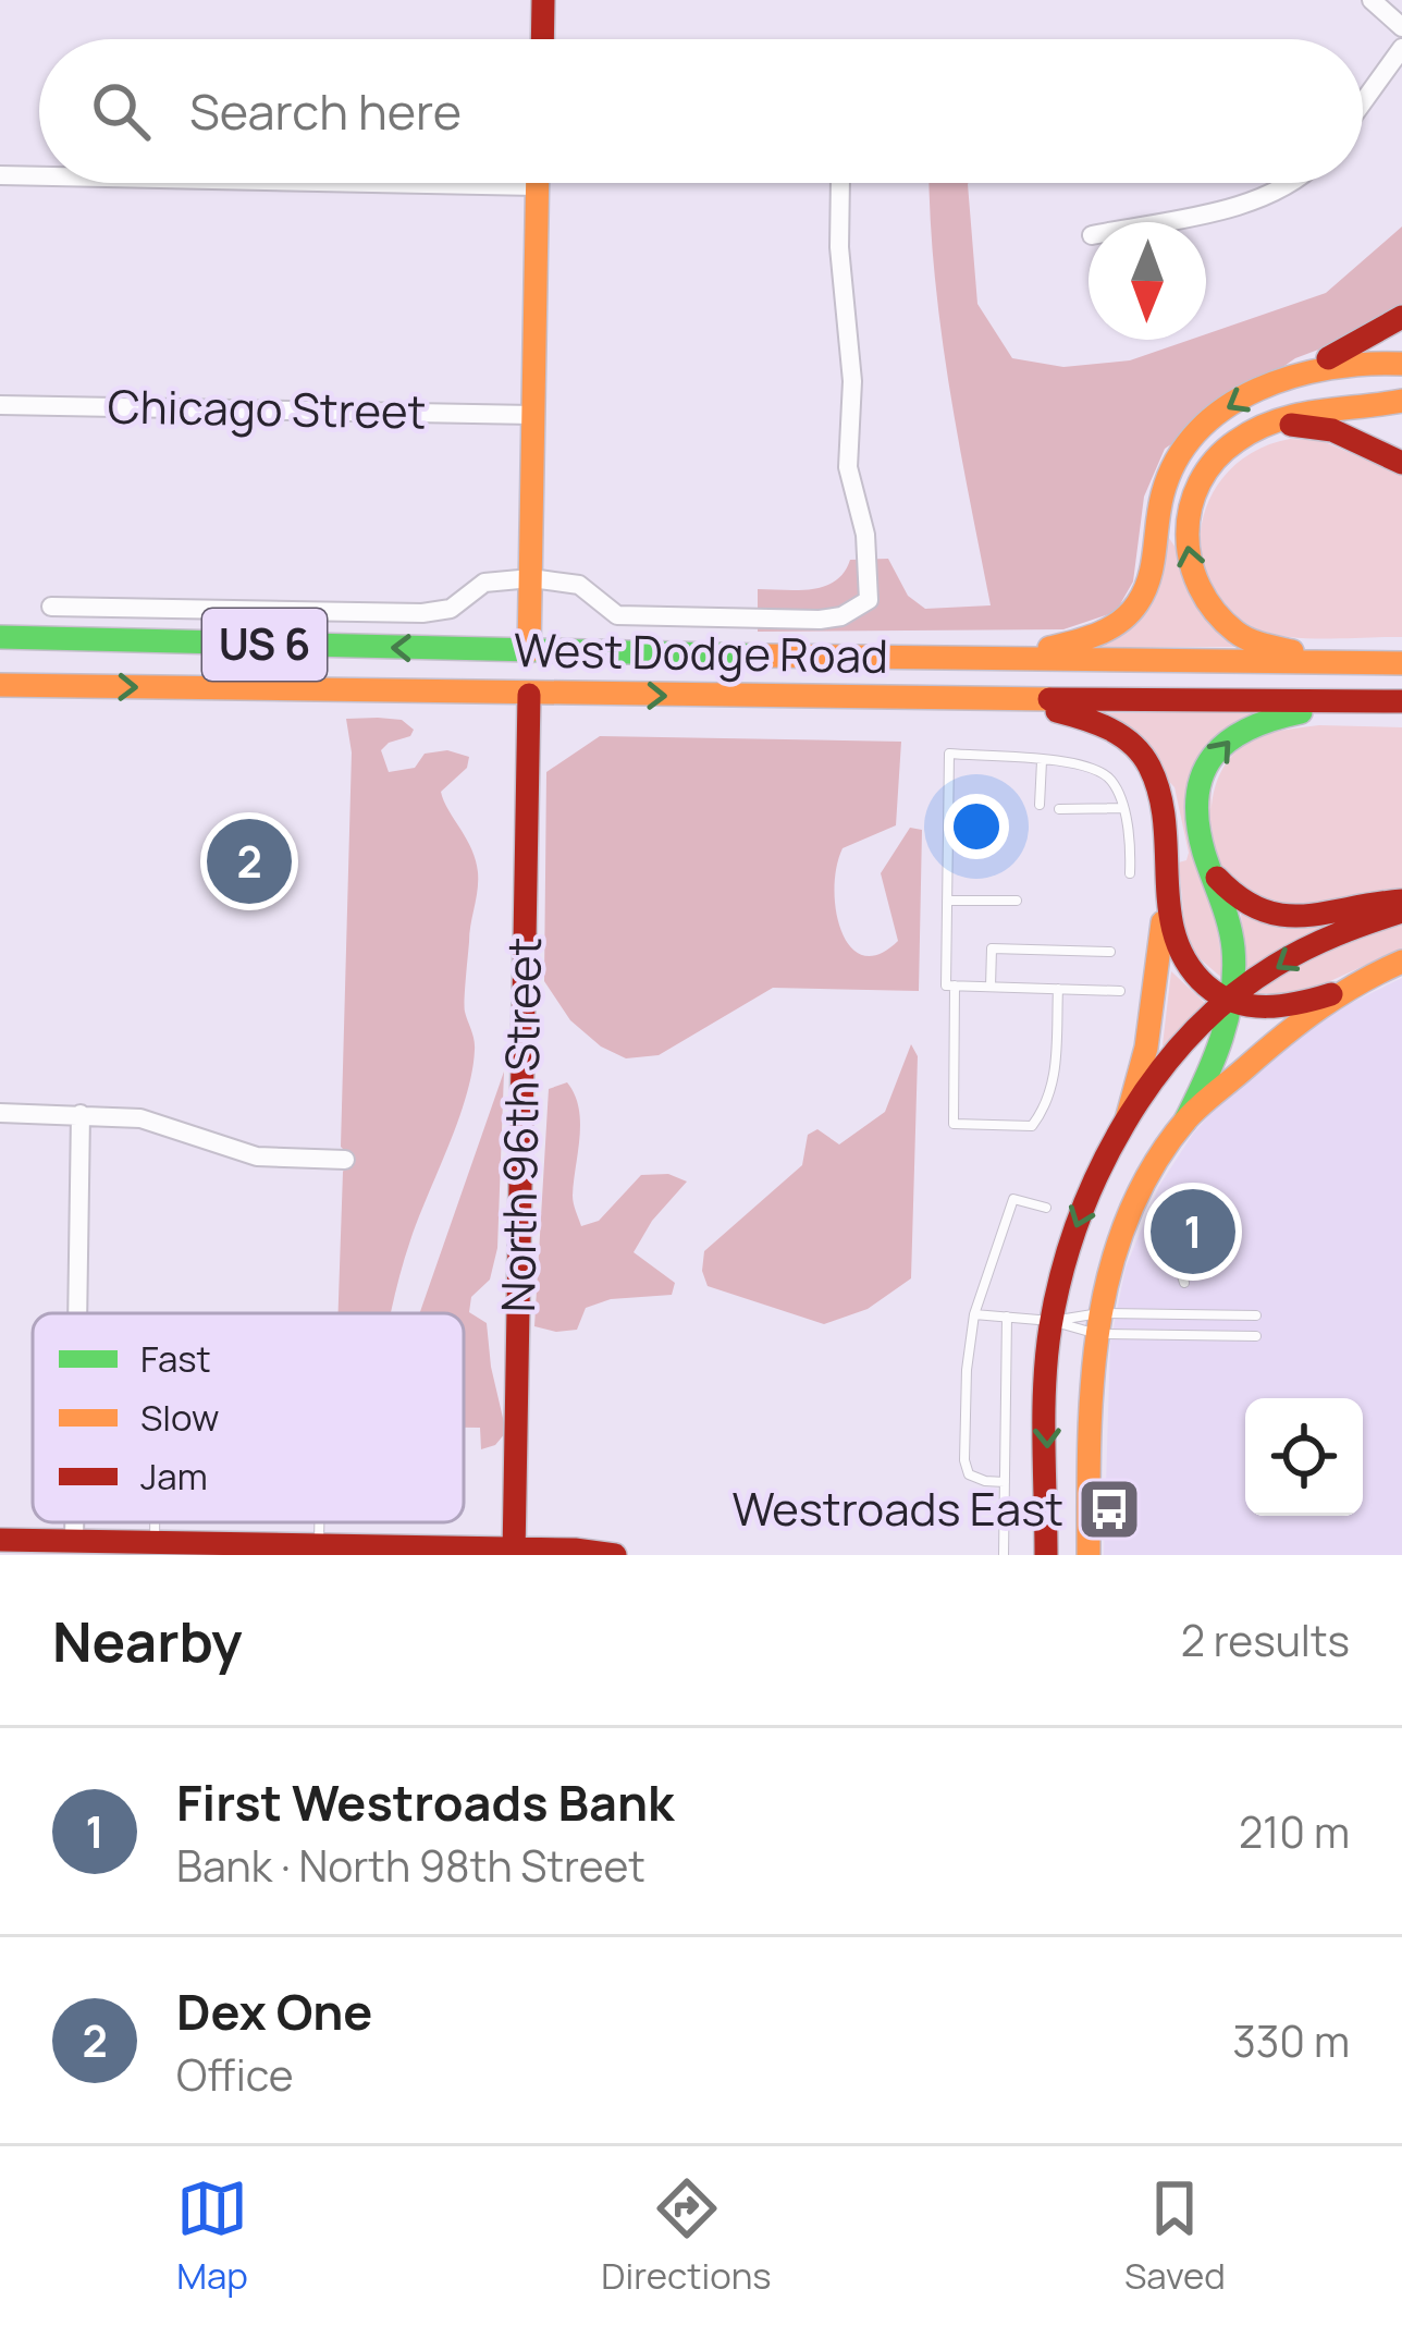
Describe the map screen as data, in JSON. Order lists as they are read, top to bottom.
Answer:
{
  "streets": {
    "main road": ["US 6", "West Dodge Road", "North 96th Street"],
    "street": ["Chicago Street"]
  },
  "crossings": [
    ["West Dodge Road", "North 96th Street"]
  ],
  "places": {
    "bus stop": ["Westroads East"]
  },
  "legend": ["Fast", "Slow", "Jam"],
  "north": "bottom",
  "page": {
    "search": "Search here",
    "pins": ["2", "1"],
    "heading": ["Nearby", "2 results"],
    "list": [
      {
        "mark": "1",
        "name": "First Westroads Bank",
        "note": "Bank · North 98th Street",
        "value": "210 m"
      },
      {
        "mark": "2",
        "name": "Dex One",
        "note": "Office",
        "value": "330 m"
      }
    ],
    "nav": ["Map", "Directions", "Saved"]
  }
}
